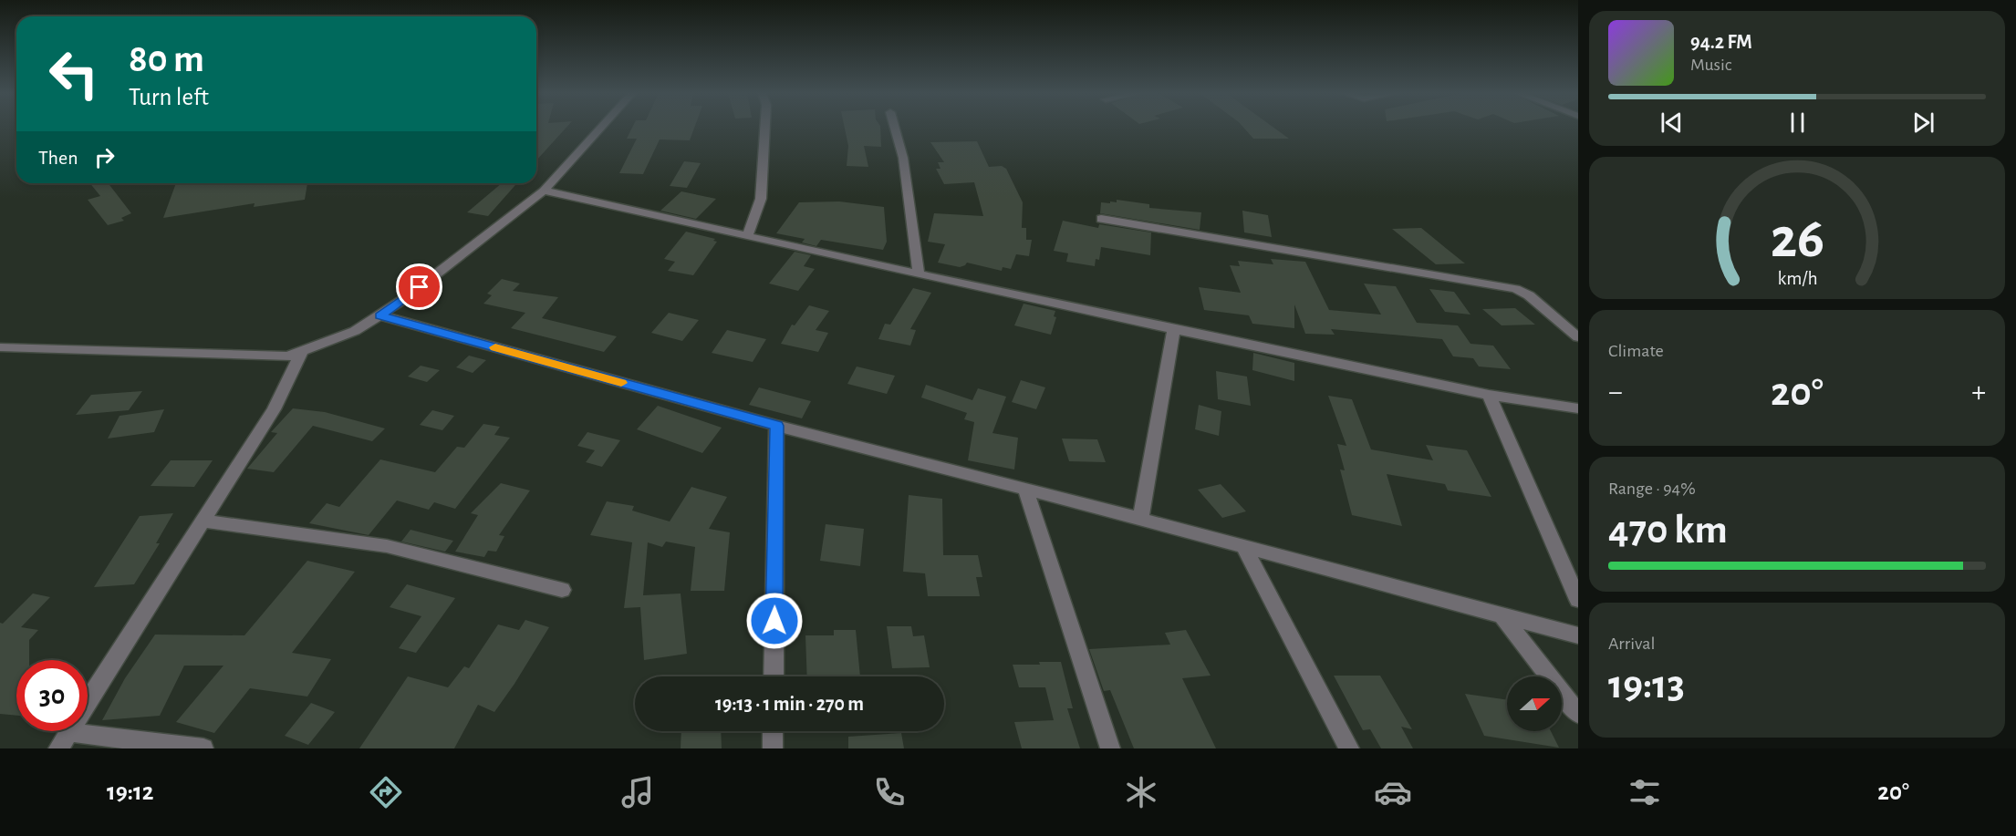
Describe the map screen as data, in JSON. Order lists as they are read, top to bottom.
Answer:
{
  "north": "right",
  "page": {
    "turn": ["80 m", "Turn left"],
    "song": ["94.2 FM", "Music"],
    "then": "Then",
    "tile": [
      "Climate",
      ["Range · 94%", "470 km"],
      ["Arrival", "19:13"]
    ],
    "heat": ["−", "20°", "+"],
    "limit": "30",
    "trip": "19:13 · 1 min · 270 m",
    "tabs": ["19:12", "20°"],
    "gauge": ["26", "km/h"]
  }
}
